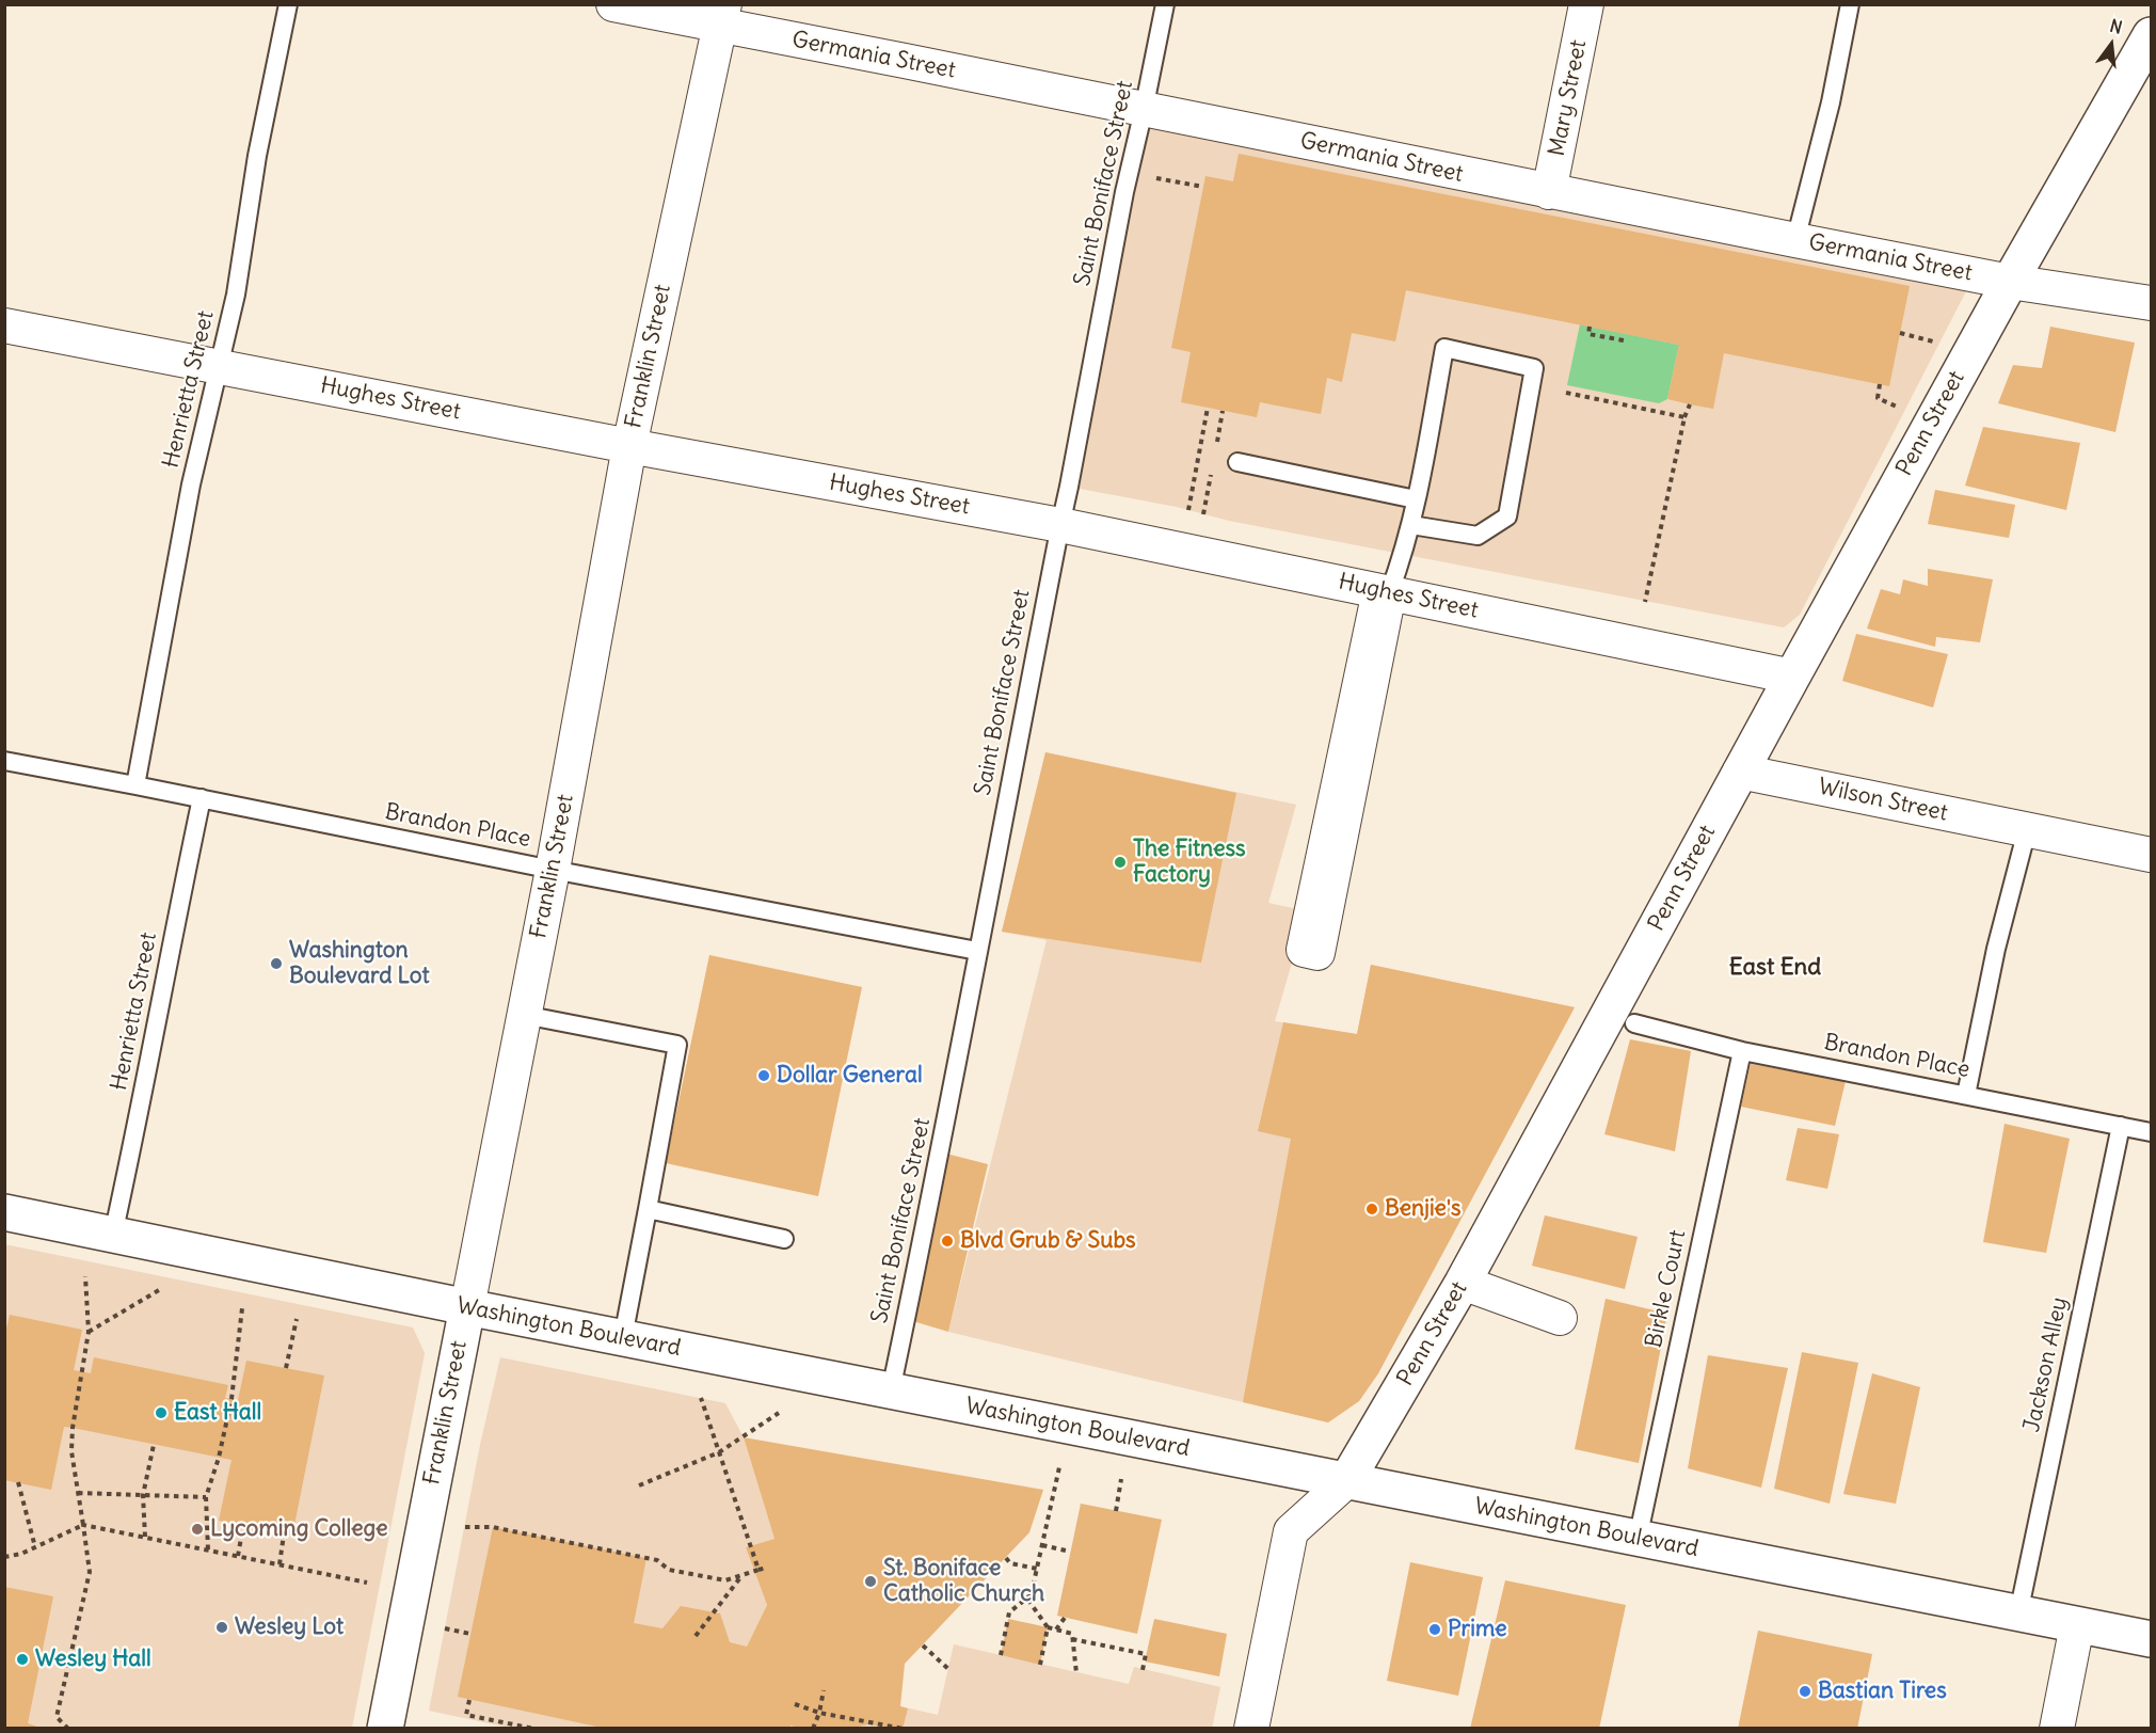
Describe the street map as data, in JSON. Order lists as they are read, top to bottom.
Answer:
{
  "streets": {
    "main road": ["Franklin Street", "Penn Street", "Washington Boulevard"],
    "street": [
      "Germania Street",
      "Mary Street",
      "Hughes Street",
      "Wilson Street"
    ],
    "lane": [
      "Saint Boniface Street",
      "Henrietta Street",
      "Brandon Place",
      "Birkle Court",
      "Jackson Alley"
    ]
  },
  "crossings": [
    ["Germania Street", "Mary Street"],
    ["Germania Street", "Saint Boniface Street"],
    ["Germania Street", "Franklin Street"],
    ["Germania Street", "Penn Street"],
    ["Saint Boniface Street", "Hughes Street"],
    ["Saint Boniface Street", "Brandon Place"],
    ["Saint Boniface Street", "Washington Boulevard"],
    ["Franklin Street", "Hughes Street"],
    ["Franklin Street", "Brandon Place"],
    ["Franklin Street", "Washington Boulevard"],
    ["Henrietta Street", "Hughes Street"],
    ["Henrietta Street", "Brandon Place"],
    ["Henrietta Street", "Washington Boulevard"],
    ["Hughes Street", "Penn Street"],
    ["Penn Street", "Wilson Street"],
    ["Penn Street", "Washington Boulevard"],
    ["Brandon Place", "Birkle Court"],
    ["Brandon Place", "Jackson Alley"],
    ["Birkle Court", "Washington Boulevard"],
    ["Washington Boulevard", "Jackson Alley"]
  ],
  "districts": ["East End"],
  "places": [
    "The Fitness Factory",
    "Washington Boulevard Lot",
    "Dollar General",
    "Benjie's",
    "Blvd Grub & Subs",
    "East Hall",
    "Lycoming College",
    "St. Boniface Catholic Church",
    "Wesley Lot",
    "Prime",
    "Wesley Hall",
    "Bastian Tires"
  ],
  "north": "top"
}
